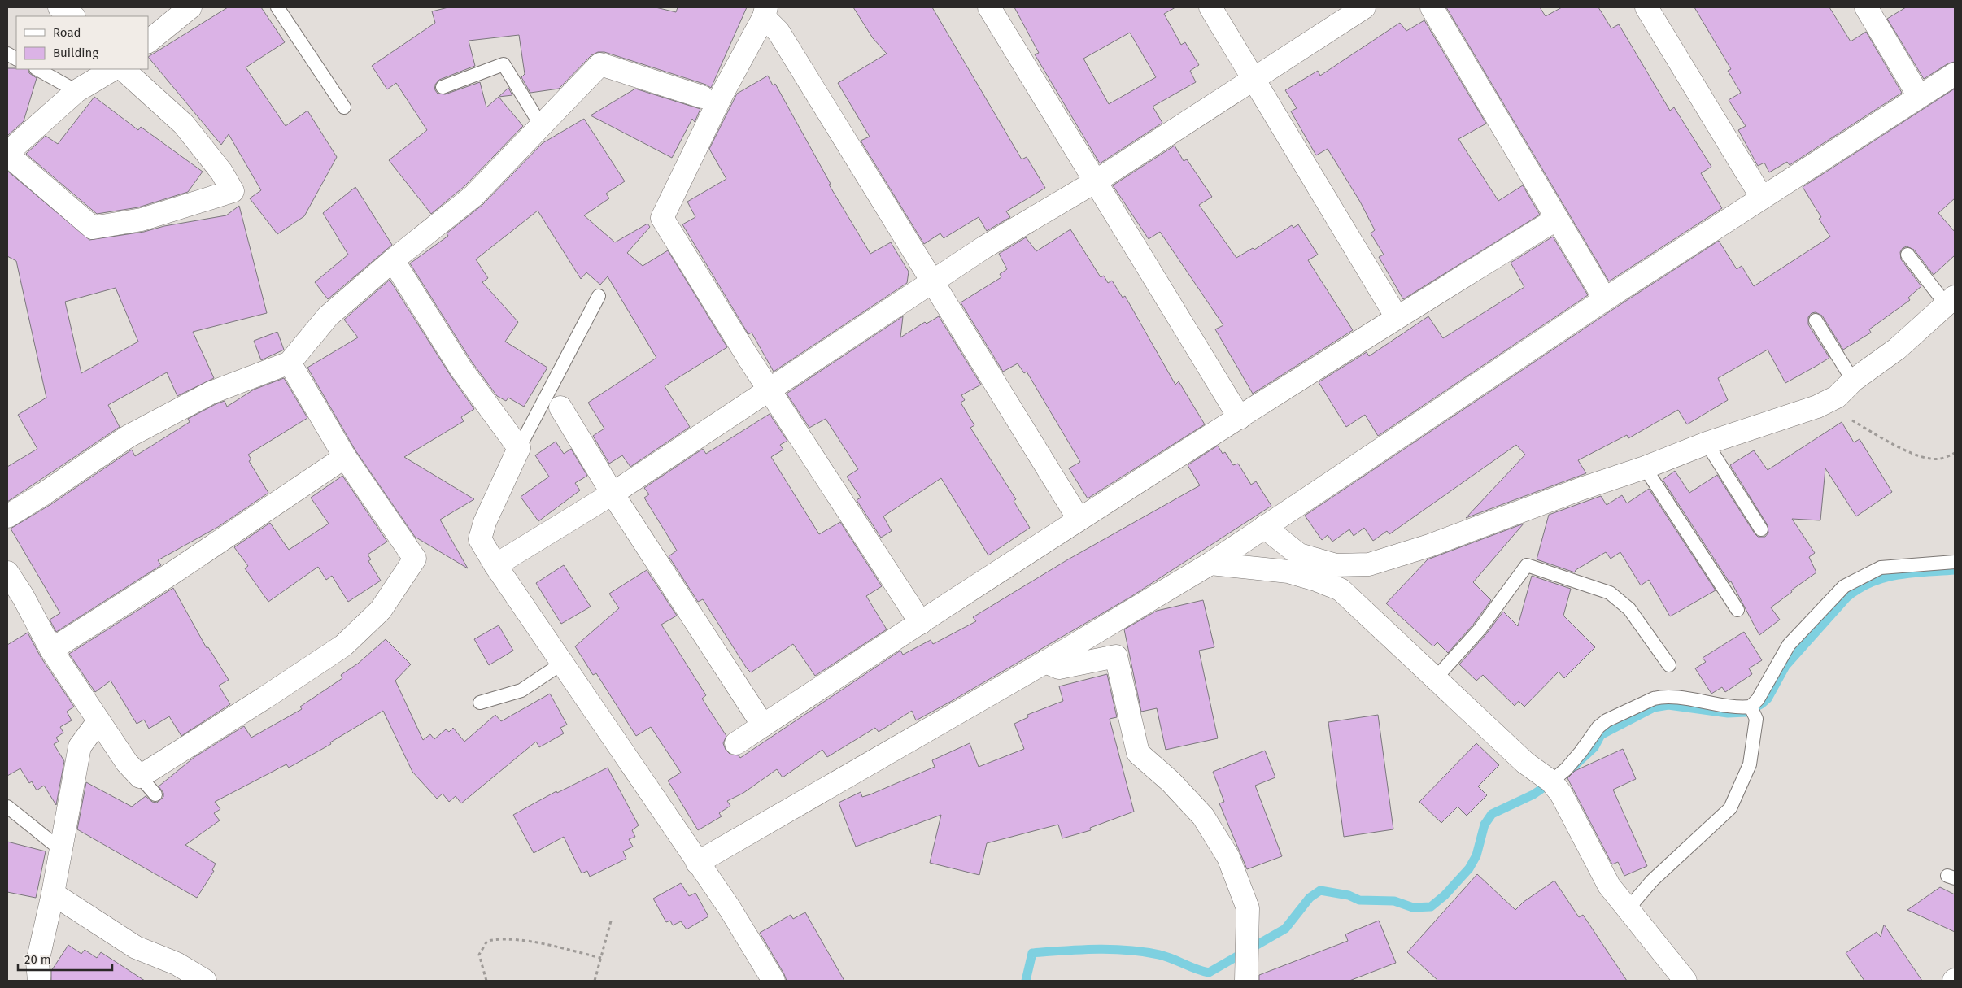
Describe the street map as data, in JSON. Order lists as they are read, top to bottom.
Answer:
{
  "legend": ["Road", "Building"],
  "scale_bar": "20 m"
}
